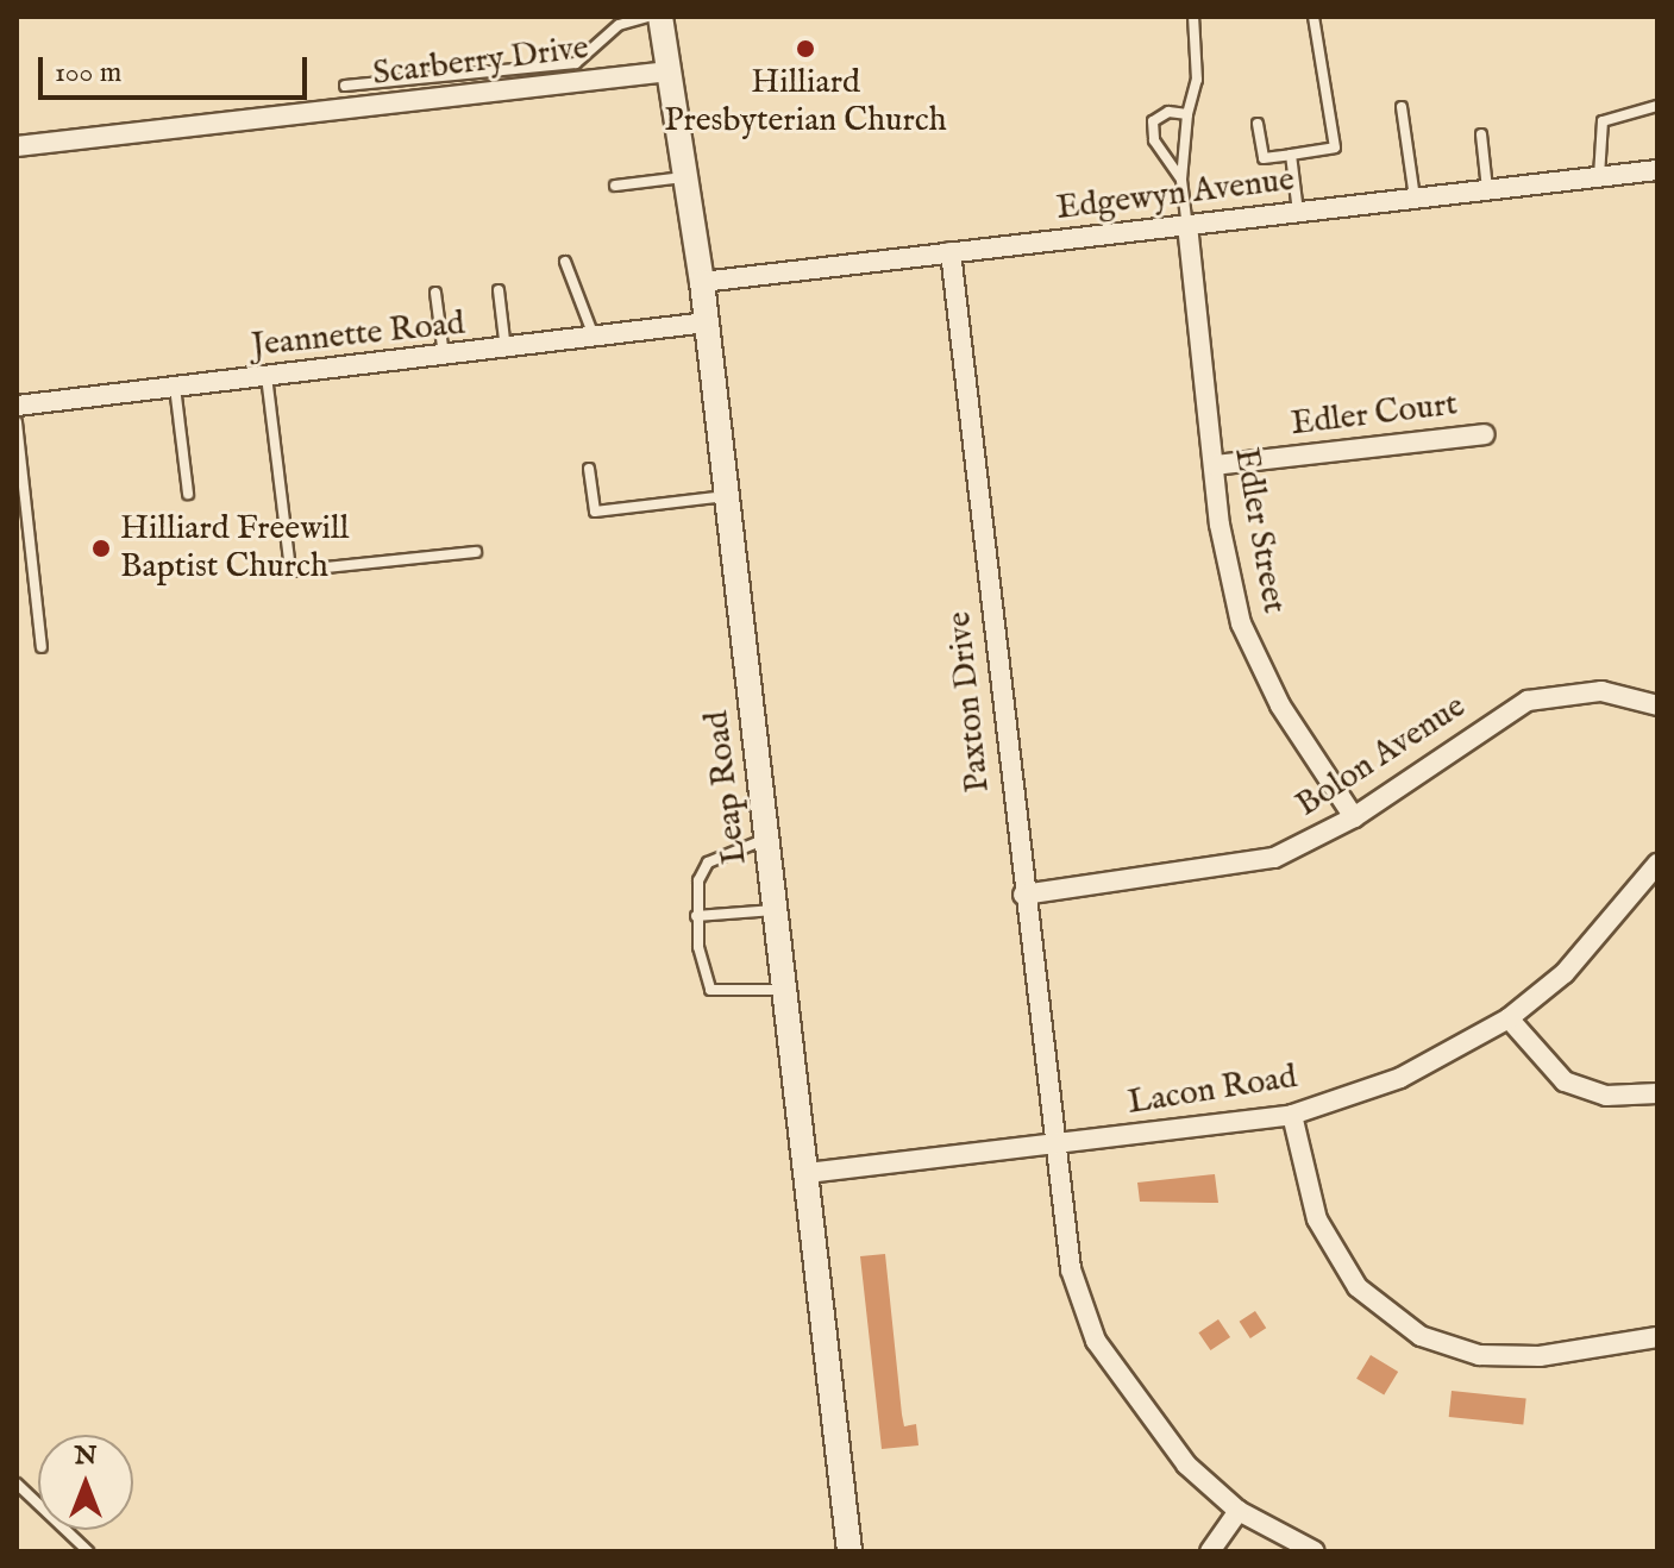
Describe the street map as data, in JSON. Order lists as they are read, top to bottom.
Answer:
{
  "streets": {
    "street": [
      "Scarberry Drive",
      "Edgewyn Avenue",
      "Jeannette Road",
      "Edler Court",
      "Edler Street",
      "Paxton Drive",
      "Bolon Avenue",
      "Leap Road",
      "Lacon Road"
    ]
  },
  "crossings": [
    ["Scarberry Drive", "Leap Road"],
    ["Edgewyn Avenue", "Edler Street"],
    ["Edgewyn Avenue", "Paxton Drive"],
    ["Edgewyn Avenue", "Leap Road"],
    ["Jeannette Road", "Leap Road"],
    ["Edler Court", "Edler Street"],
    ["Edler Street", "Bolon Avenue"],
    ["Paxton Drive", "Bolon Avenue"],
    ["Paxton Drive", "Lacon Road"],
    ["Leap Road", "Lacon Road"]
  ],
  "places": ["Hilliard Presbyterian Church", "Hilliard Freewill Baptist Church"],
  "scale_bar": "100 m",
  "north": "top"
}
